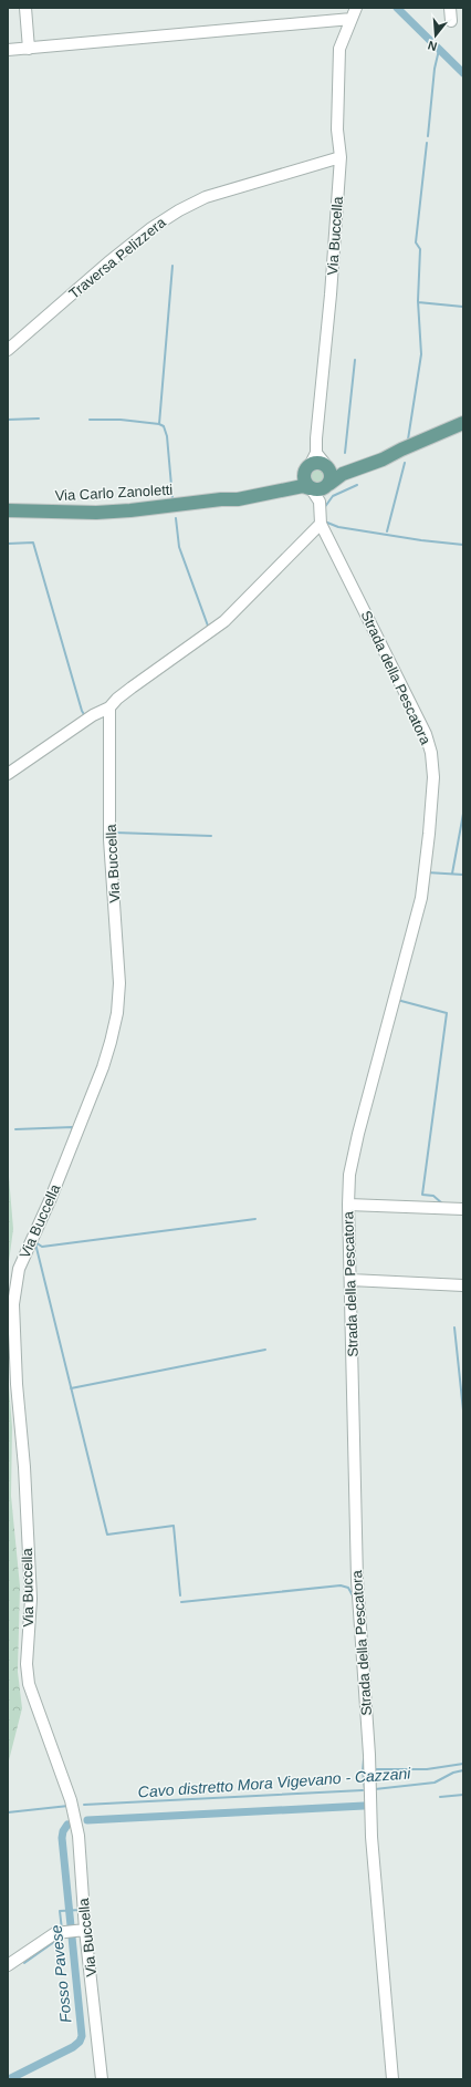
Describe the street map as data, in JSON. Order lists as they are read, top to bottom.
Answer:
{
  "streets": {
    "main road": ["Via Carlo Zanoletti"],
    "street": ["Via Buccella", "Traversa Pelizzera", "Strada della Pescatora"]
  },
  "crossings": [
    ["Via Buccella", "Traversa Pelizzera"],
    ["Via Buccella", "Via Carlo Zanoletti"]
  ],
  "water": ["Cavo distretto Mora Vigevano - Cazzani", "Fosso Pavese"],
  "north": "bottom"
}
